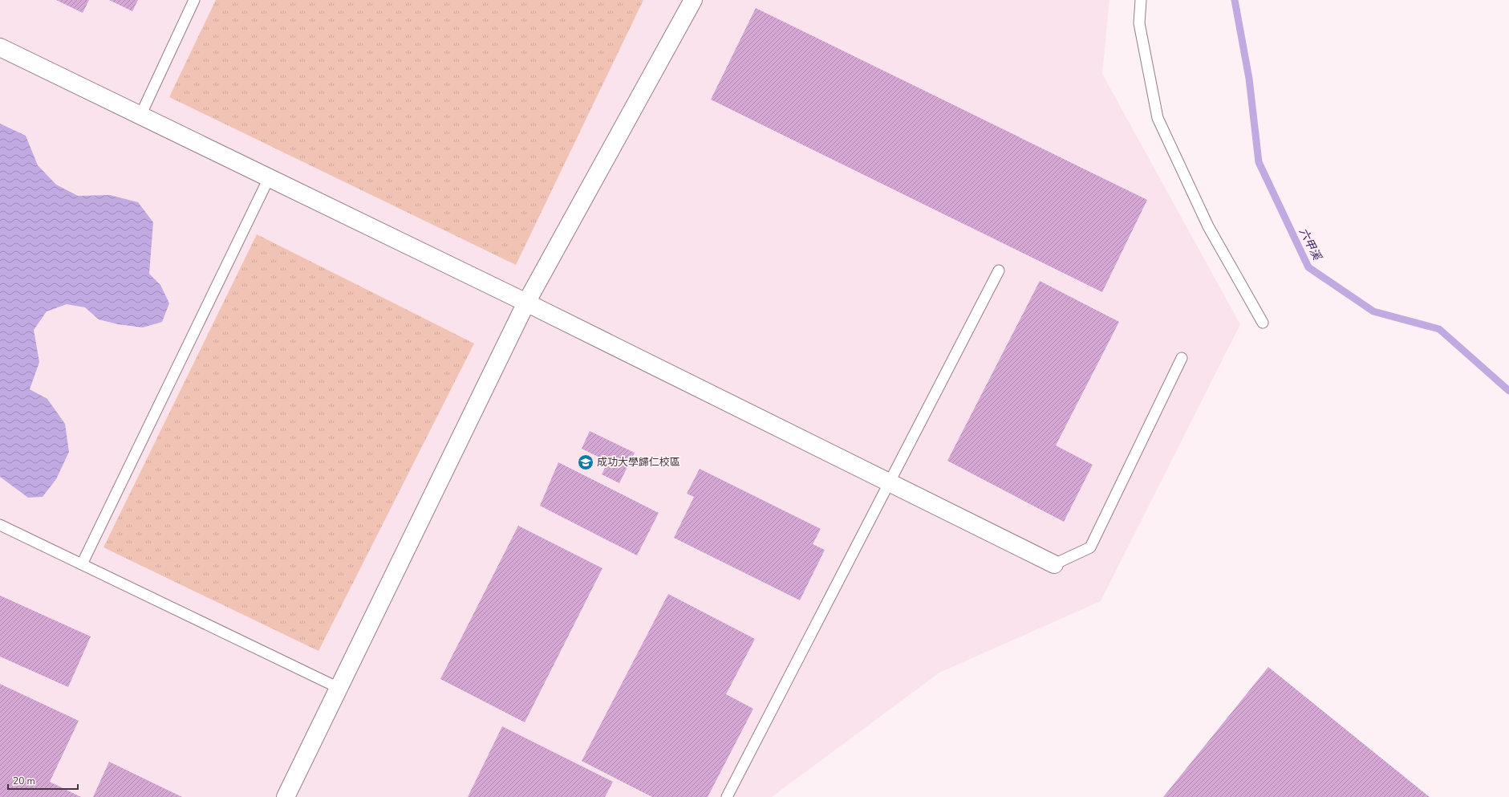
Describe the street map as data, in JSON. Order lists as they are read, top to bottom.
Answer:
{
  "water": ["六甲溪"],
  "places": {
    "school or university": ["成功大學歸仁校區"]
  },
  "scale_bar": "20 m"
}
